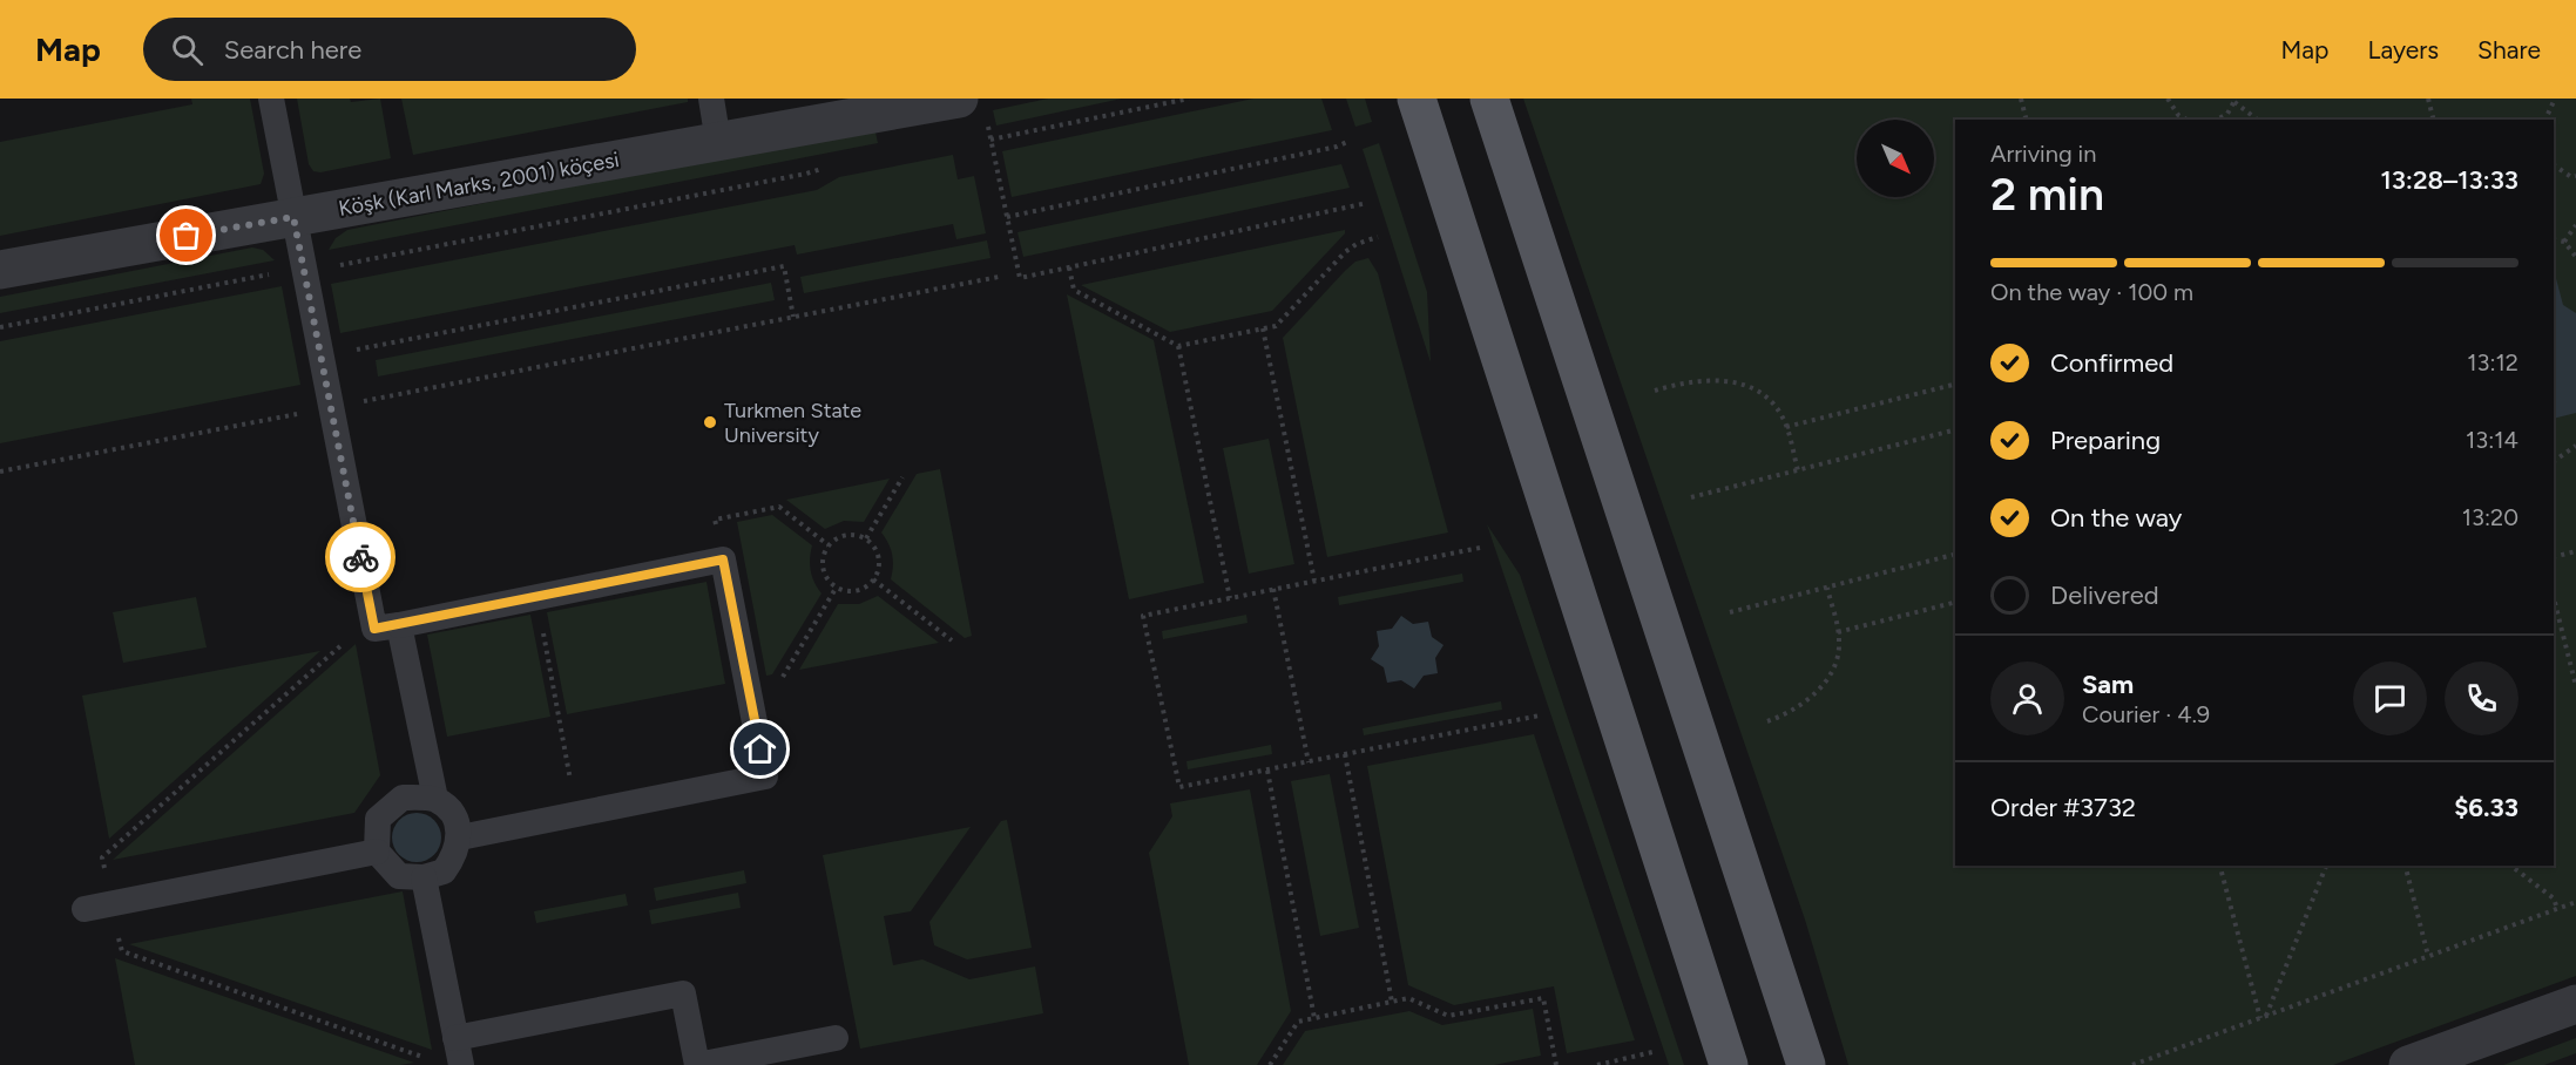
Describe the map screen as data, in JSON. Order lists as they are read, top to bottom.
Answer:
{
  "streets": {
    "street": ["Köşk (Karl Marks, 2001) köçesi"]
  },
  "places": ["Turkmen State University"],
  "north": "bottom right",
  "page": {
    "header": "Map",
    "search": "Search here",
    "nav": ["Map", "Layers", "Share"],
    "heading": ["2 min", "Arriving in", "13:28–13:33"],
    "panel": [
      "Sam",
      "Courier · 4.9",
      "Order #3732",
      "$6.33"
    ],
    "bar": "On the way · 100 m",
    "list": [
      ["Confirmed", "13:12"],
      ["Preparing", "13:14"],
      ["On the way", "13:20"],
      "Delivered"
    ]
  }
}
